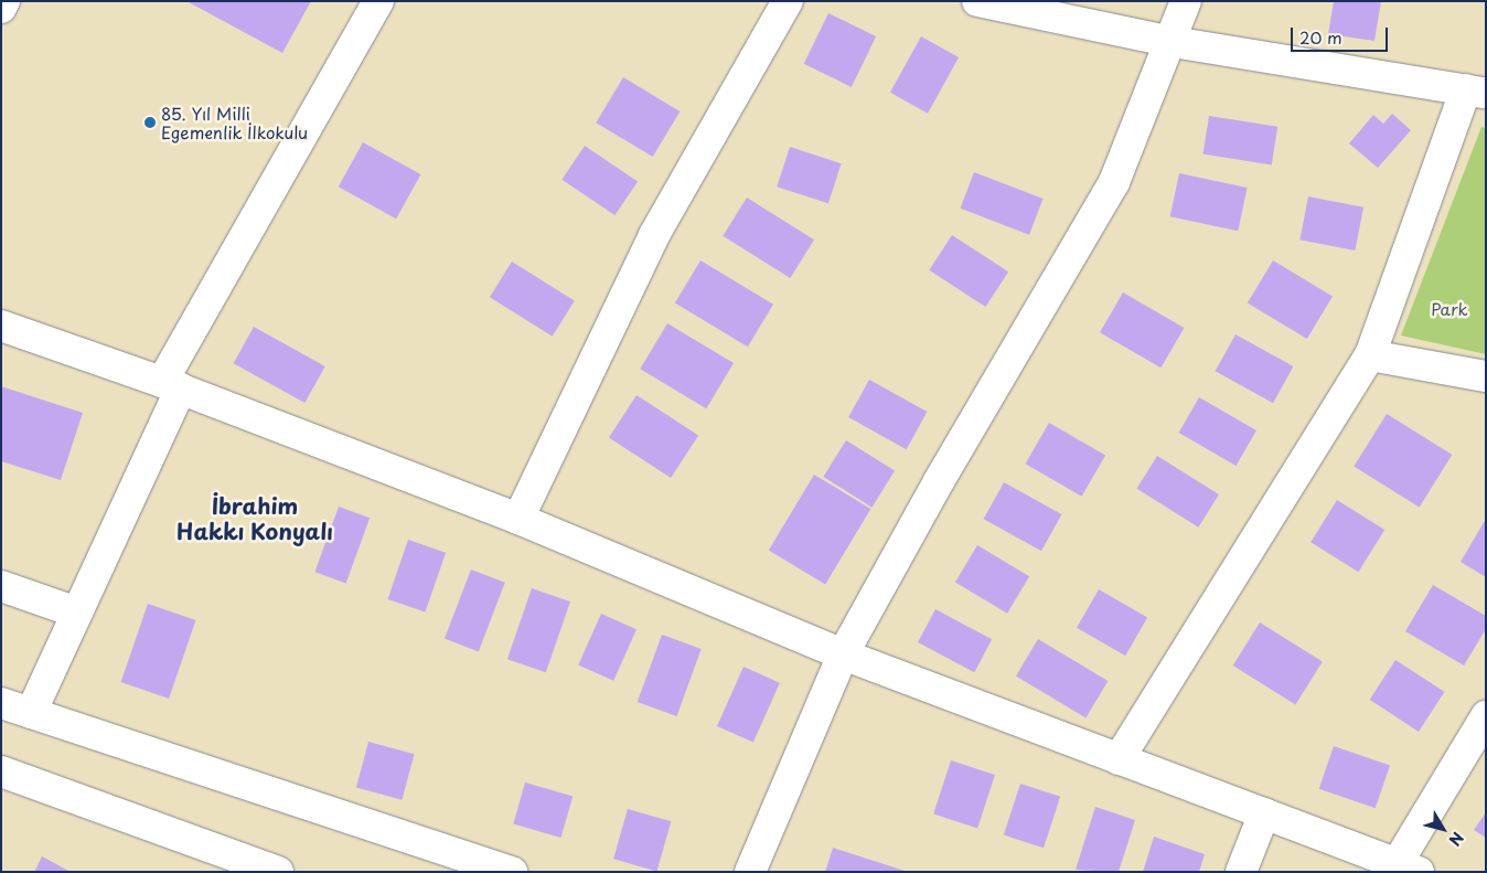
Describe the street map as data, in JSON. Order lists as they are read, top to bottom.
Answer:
{
  "districts": ["İbrahim Hakkı Konyalı"],
  "parks": ["Park"],
  "places": ["85. Yıl Milli Egemenlik İlkokulu"],
  "scale_bar": "20 m",
  "north": "bottom right"
}
